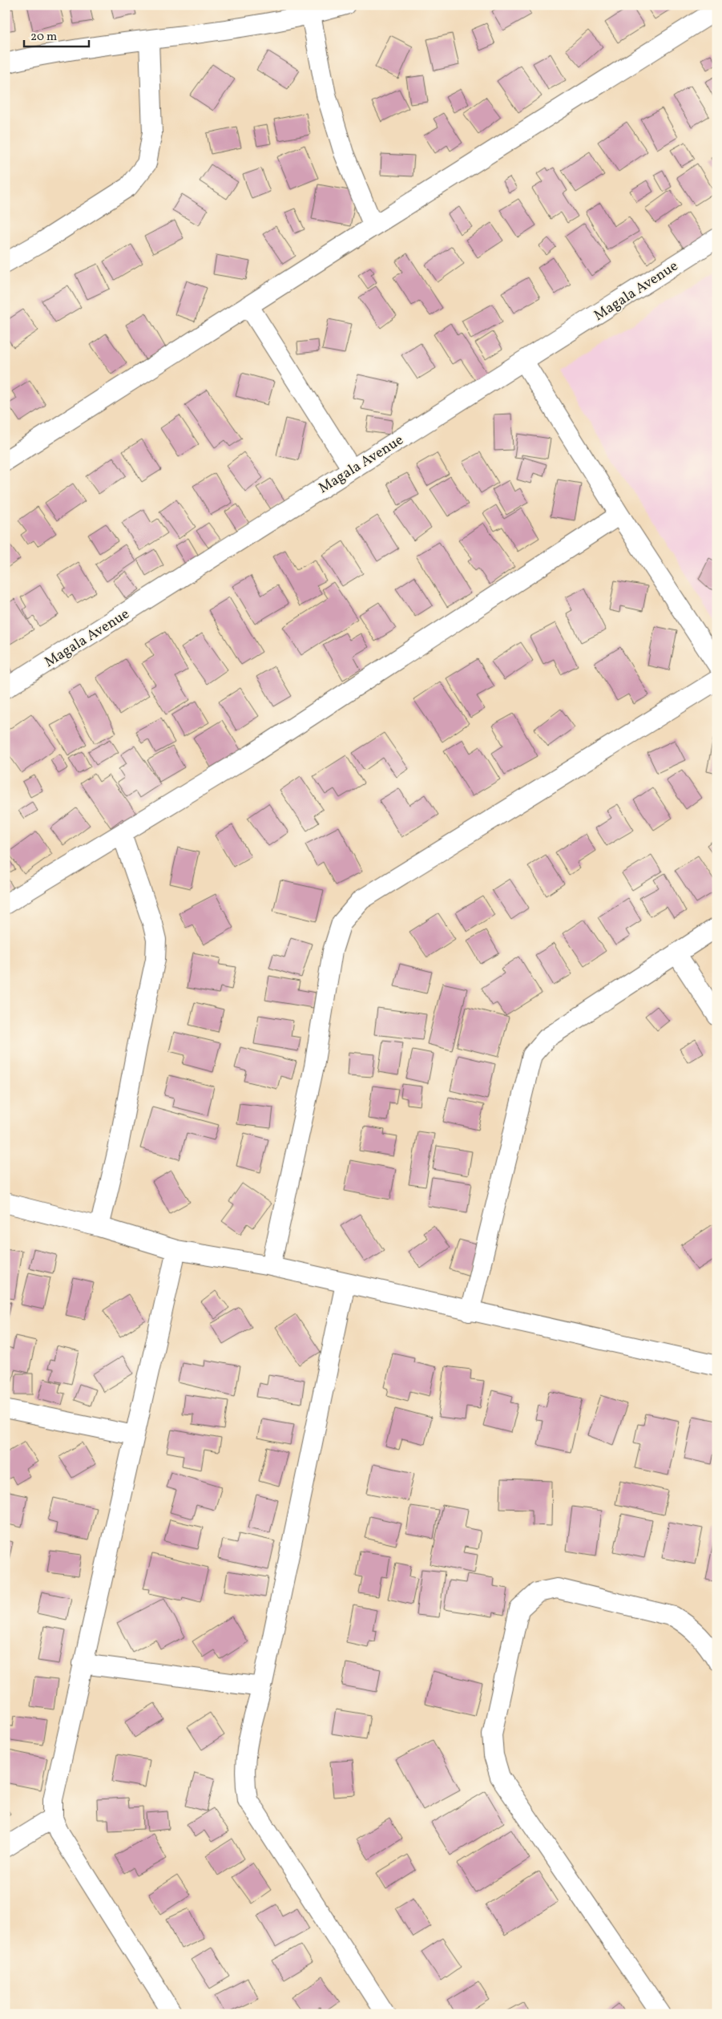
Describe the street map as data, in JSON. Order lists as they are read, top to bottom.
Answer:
{
  "streets": {
    "street": ["Magala Avenue"]
  },
  "scale_bar": "20 m"
}
